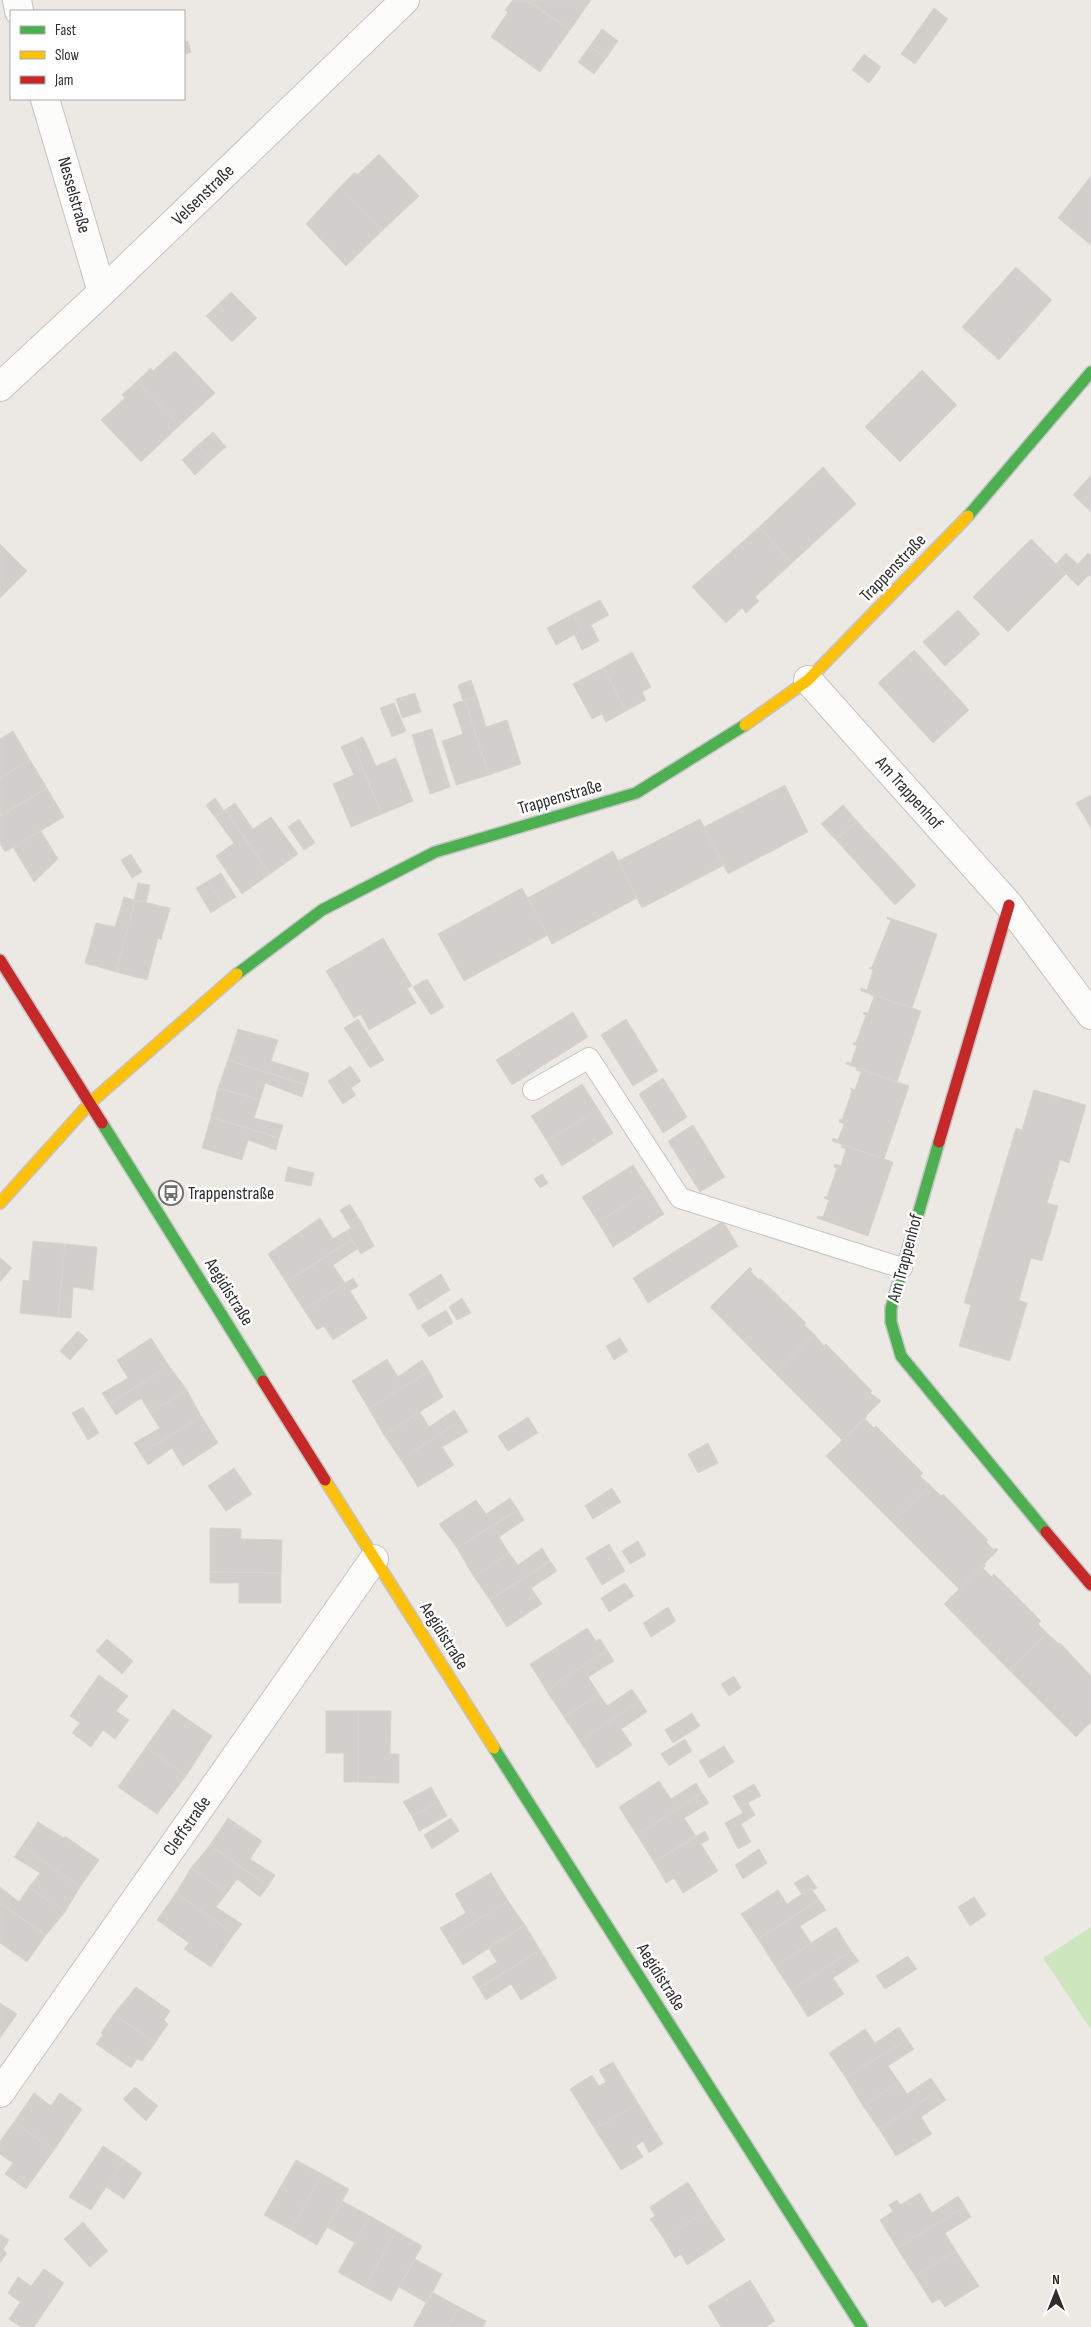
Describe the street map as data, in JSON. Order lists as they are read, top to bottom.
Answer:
{
  "streets": {
    "street": [
      "Nesselstraße",
      "Velsenstraße",
      "Trappenstraße",
      "Am Trappenhof",
      "Aegidistraße",
      "Cleffstraße"
    ]
  },
  "crossings": [
    ["Nesselstraße", "Velsenstraße"],
    ["Trappenstraße", "Am Trappenhof"],
    ["Trappenstraße", "Aegidistraße"],
    ["Aegidistraße", "Cleffstraße"]
  ],
  "places": {
    "bus stop": ["Trappenstraße"]
  },
  "legend": ["Fast", "Slow", "Jam"],
  "north": "top"
}
